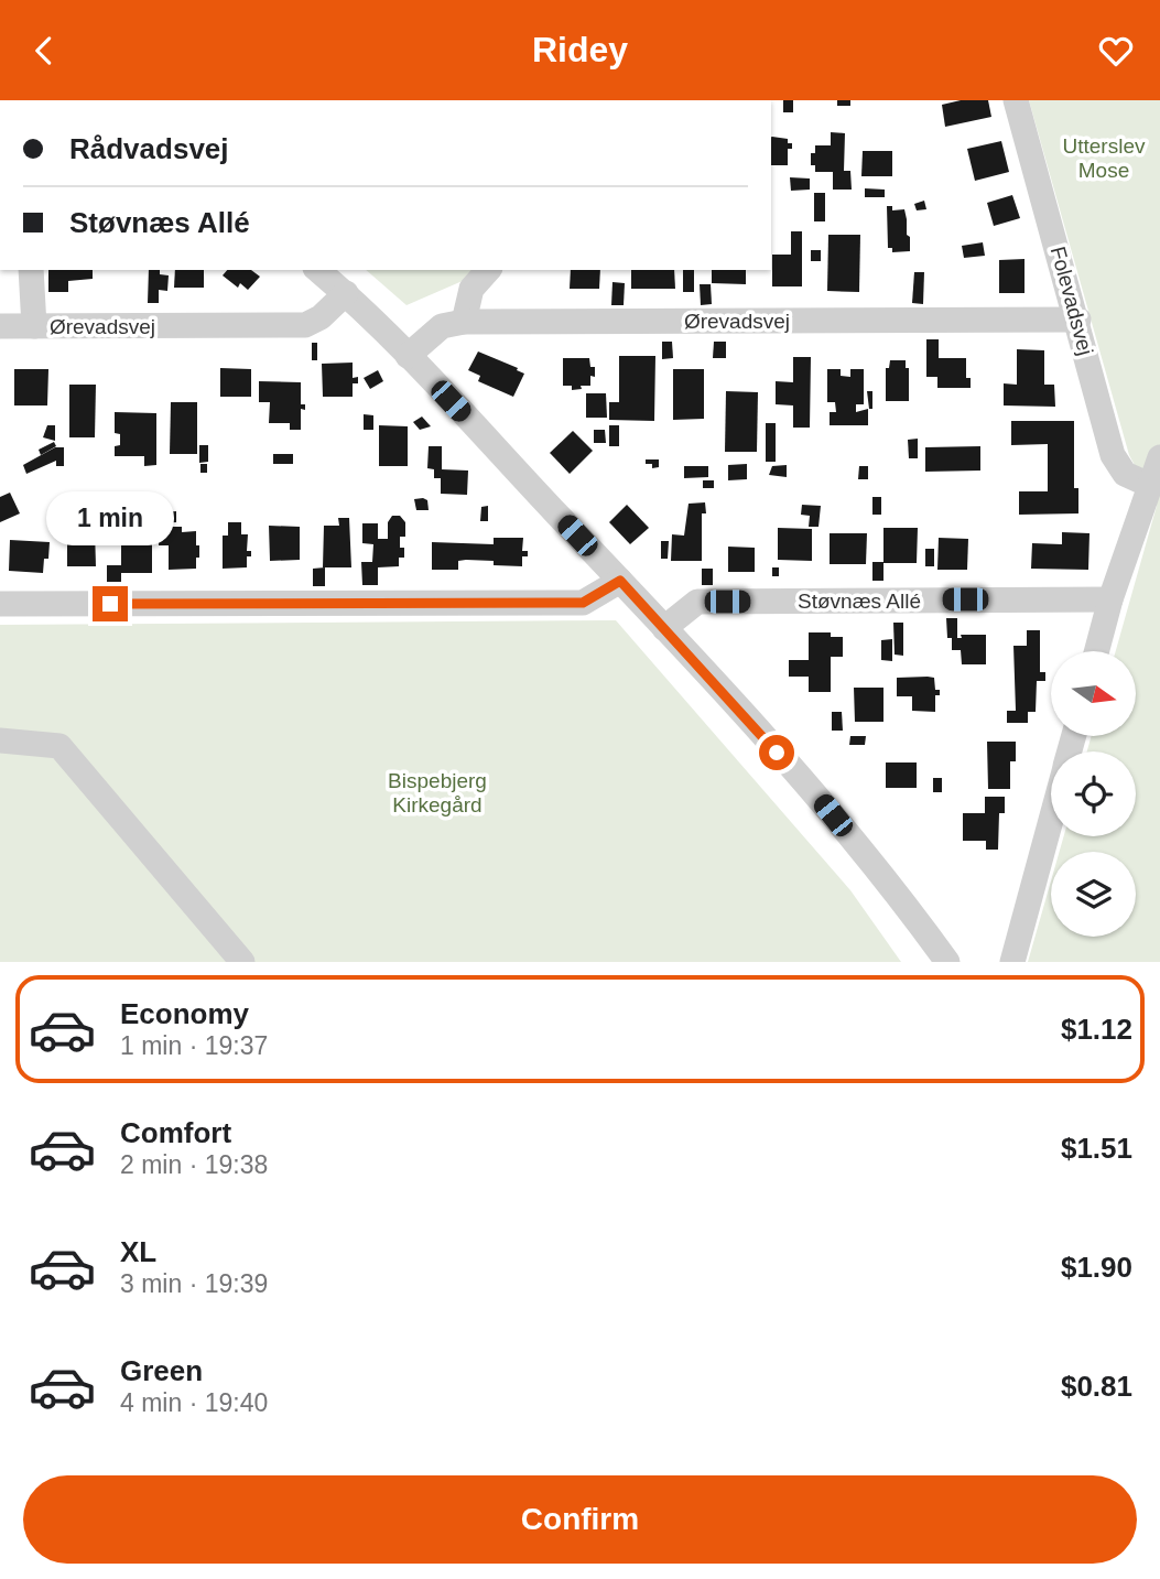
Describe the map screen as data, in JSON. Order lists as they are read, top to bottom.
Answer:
{
  "streets": {
    "street": ["Folevadsvej", "Ørevadsvej", "Støvnæs Allé"]
  },
  "crossings": [
    ["Folevadsvej", "Ørevadsvej"]
  ],
  "parks": ["Utterslev Mose", "Bispebjerg Kirkegård"],
  "north": "right",
  "page": {
    "header": "Ridey",
    "banner": ["Rådvadsvej", "Støvnæs Allé"],
    "bubble": "1 min",
    "list": [
      {
        "name": "Economy",
        "note": "1 min · 19:37",
        "value": "$1.12"
      },
      {
        "name": "Comfort",
        "note": "2 min · 19:38",
        "value": "$1.51"
      },
      {
        "name": "XL",
        "note": "3 min · 19:39",
        "value": "$1.90"
      },
      {
        "name": "Green",
        "note": "4 min · 19:40",
        "value": "$0.81"
      }
    ],
    "buttons": "Confirm"
  }
}
